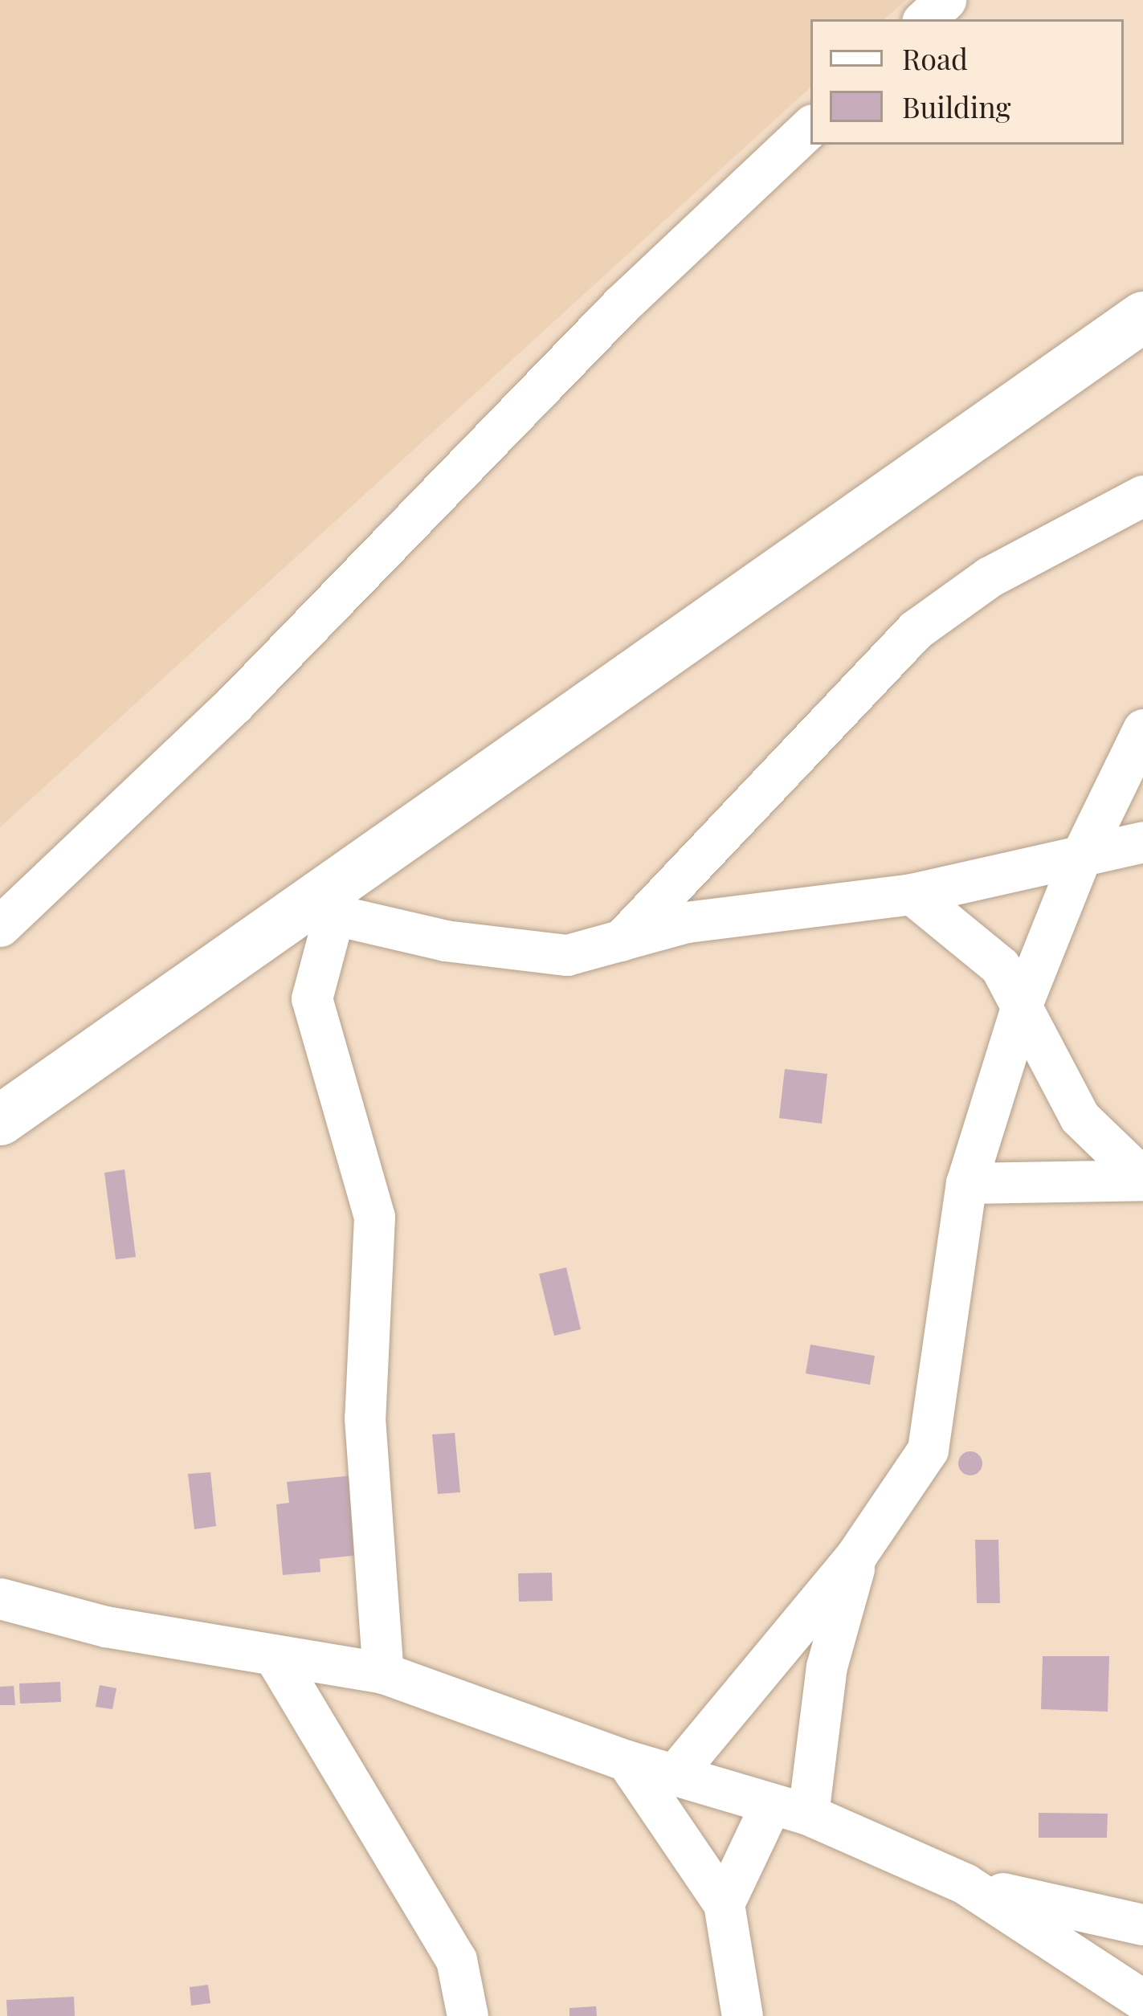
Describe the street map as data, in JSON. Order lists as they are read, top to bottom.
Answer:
{
  "legend": ["Road", "Building"]
}
